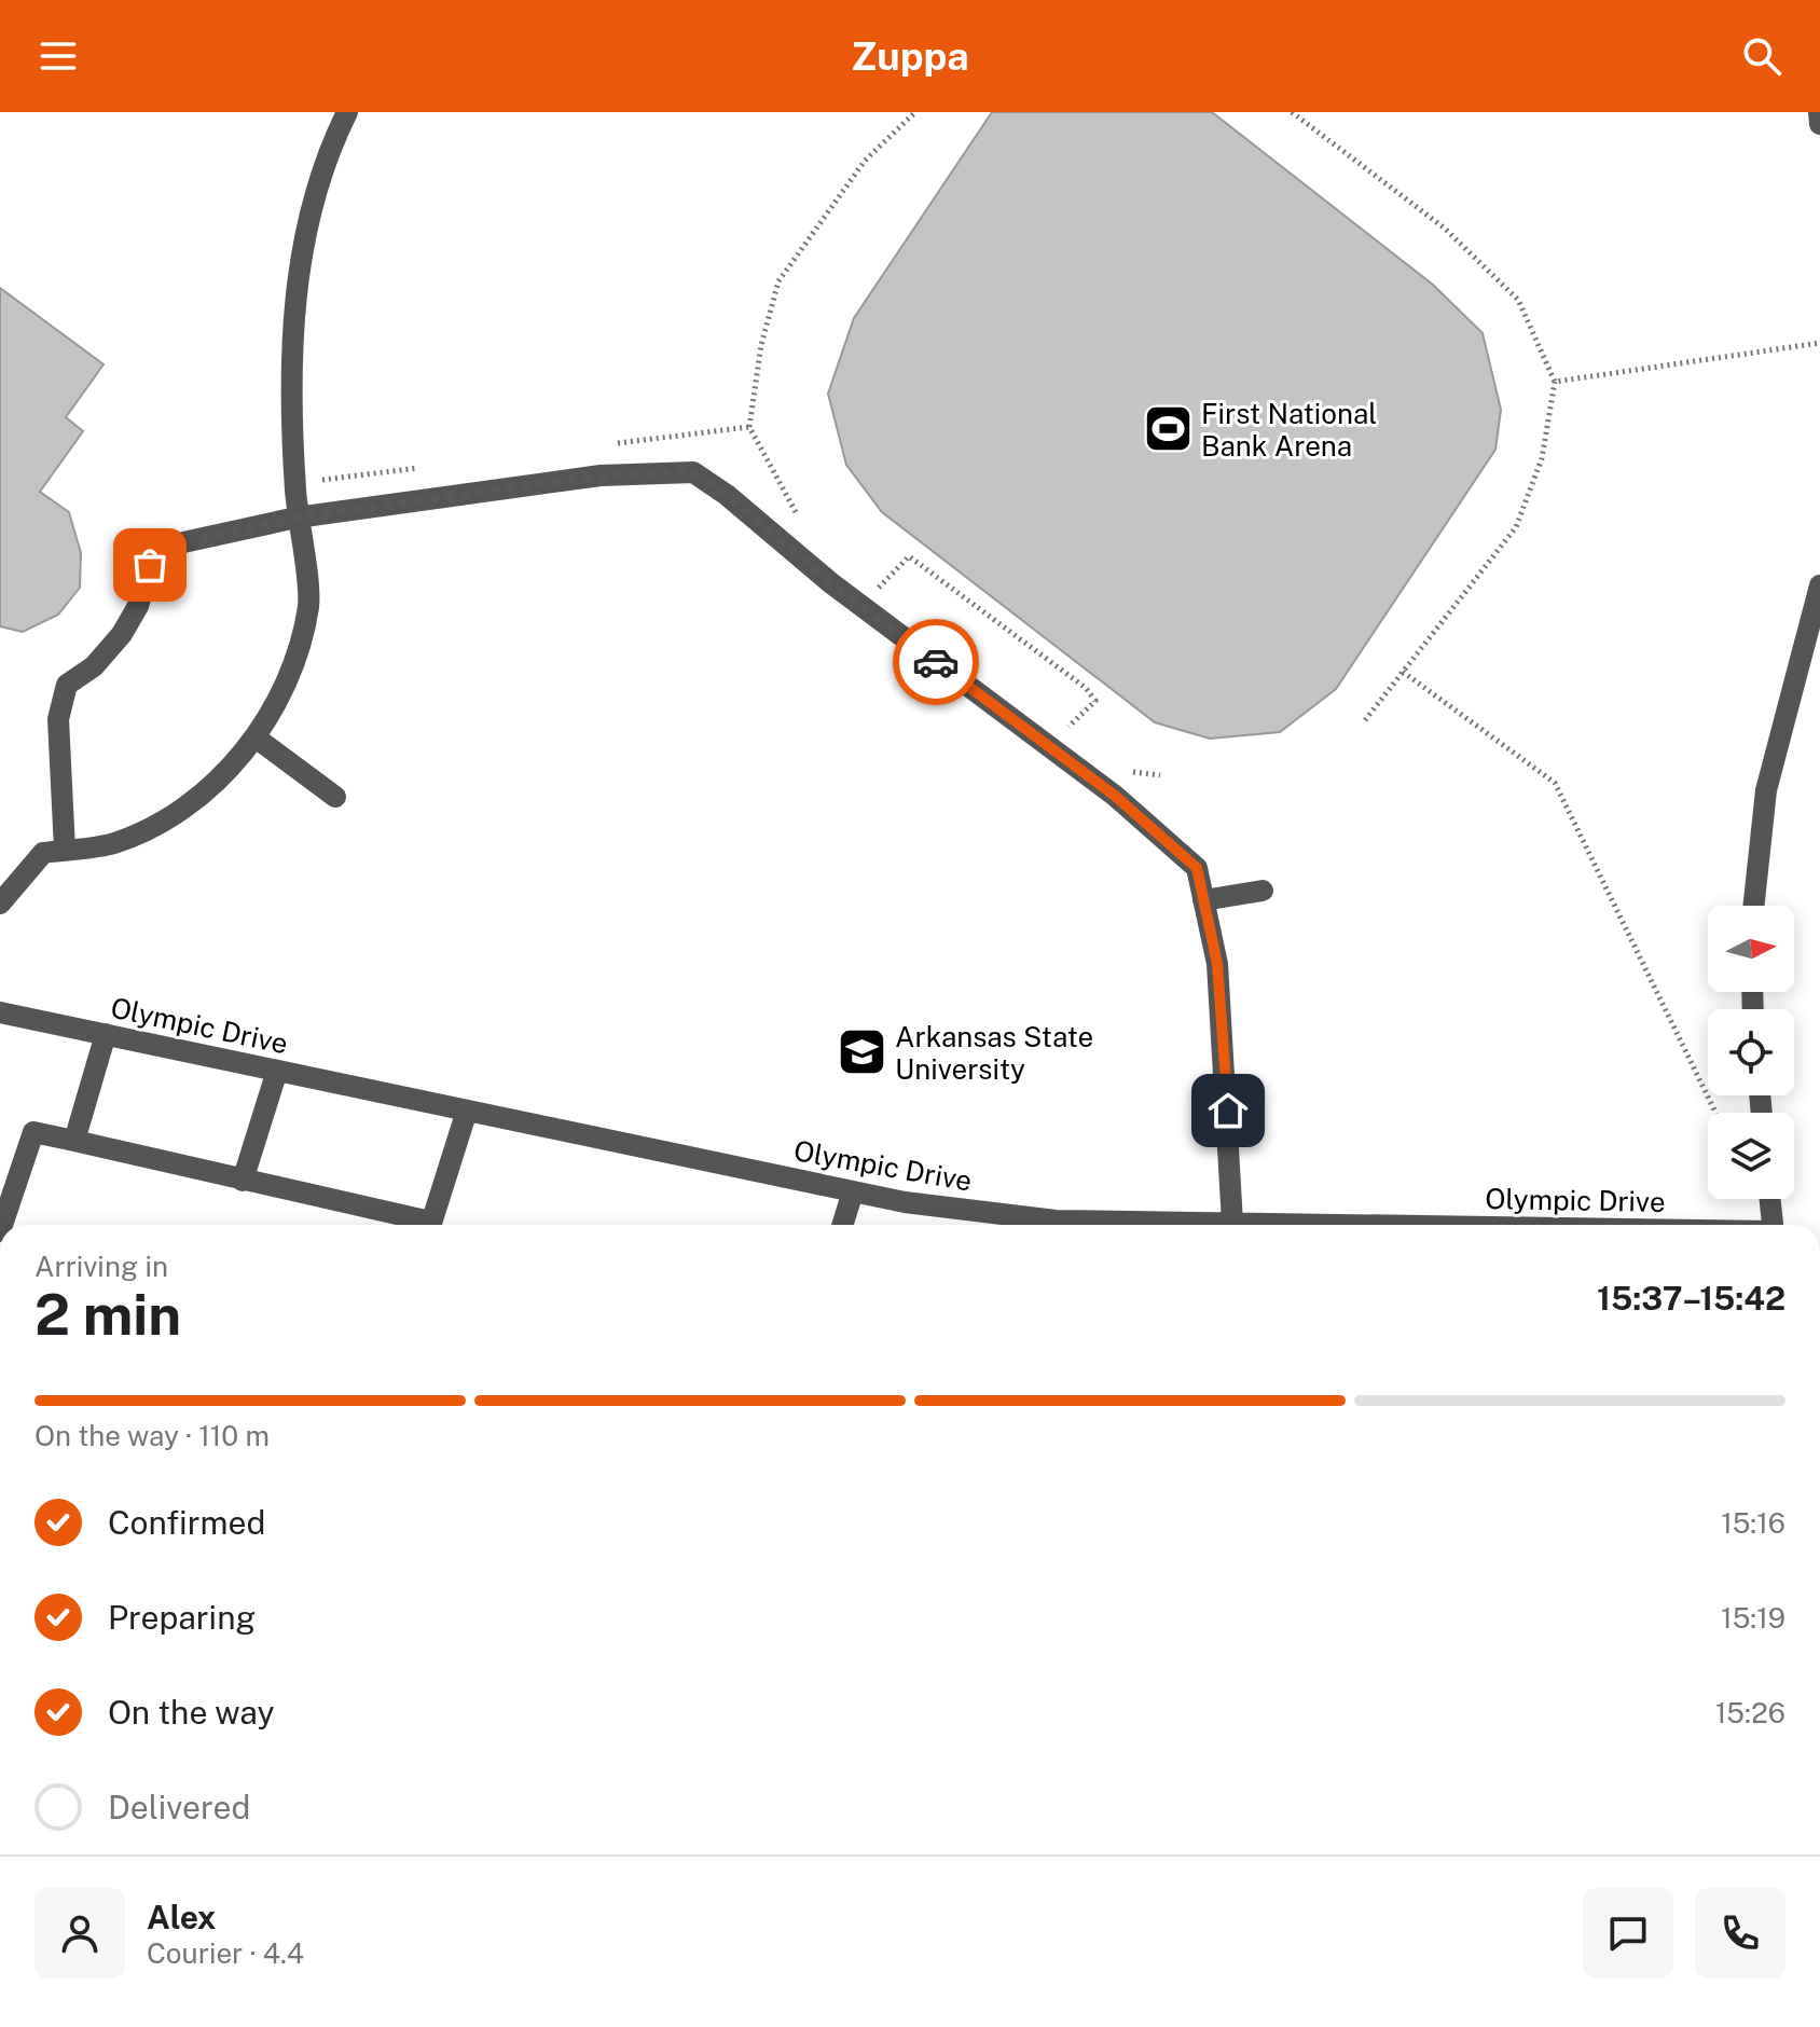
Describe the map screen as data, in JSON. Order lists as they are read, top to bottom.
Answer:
{
  "streets": {
    "street": ["Olympic Drive"]
  },
  "places": {
    "sports": ["First National Bank Arena"],
    "school or university": ["Arkansas State University"]
  },
  "north": "right",
  "page": {
    "header": "Zuppa",
    "heading": ["2 min", "Arriving in", "15:37–15:42"],
    "panel": ["Alex", "Courier · 4.4"],
    "bar": "On the way · 110 m",
    "list": [
      ["Confirmed", "15:16"],
      ["Preparing", "15:19"],
      ["On the way", "15:26"],
      "Delivered"
    ]
  }
}
